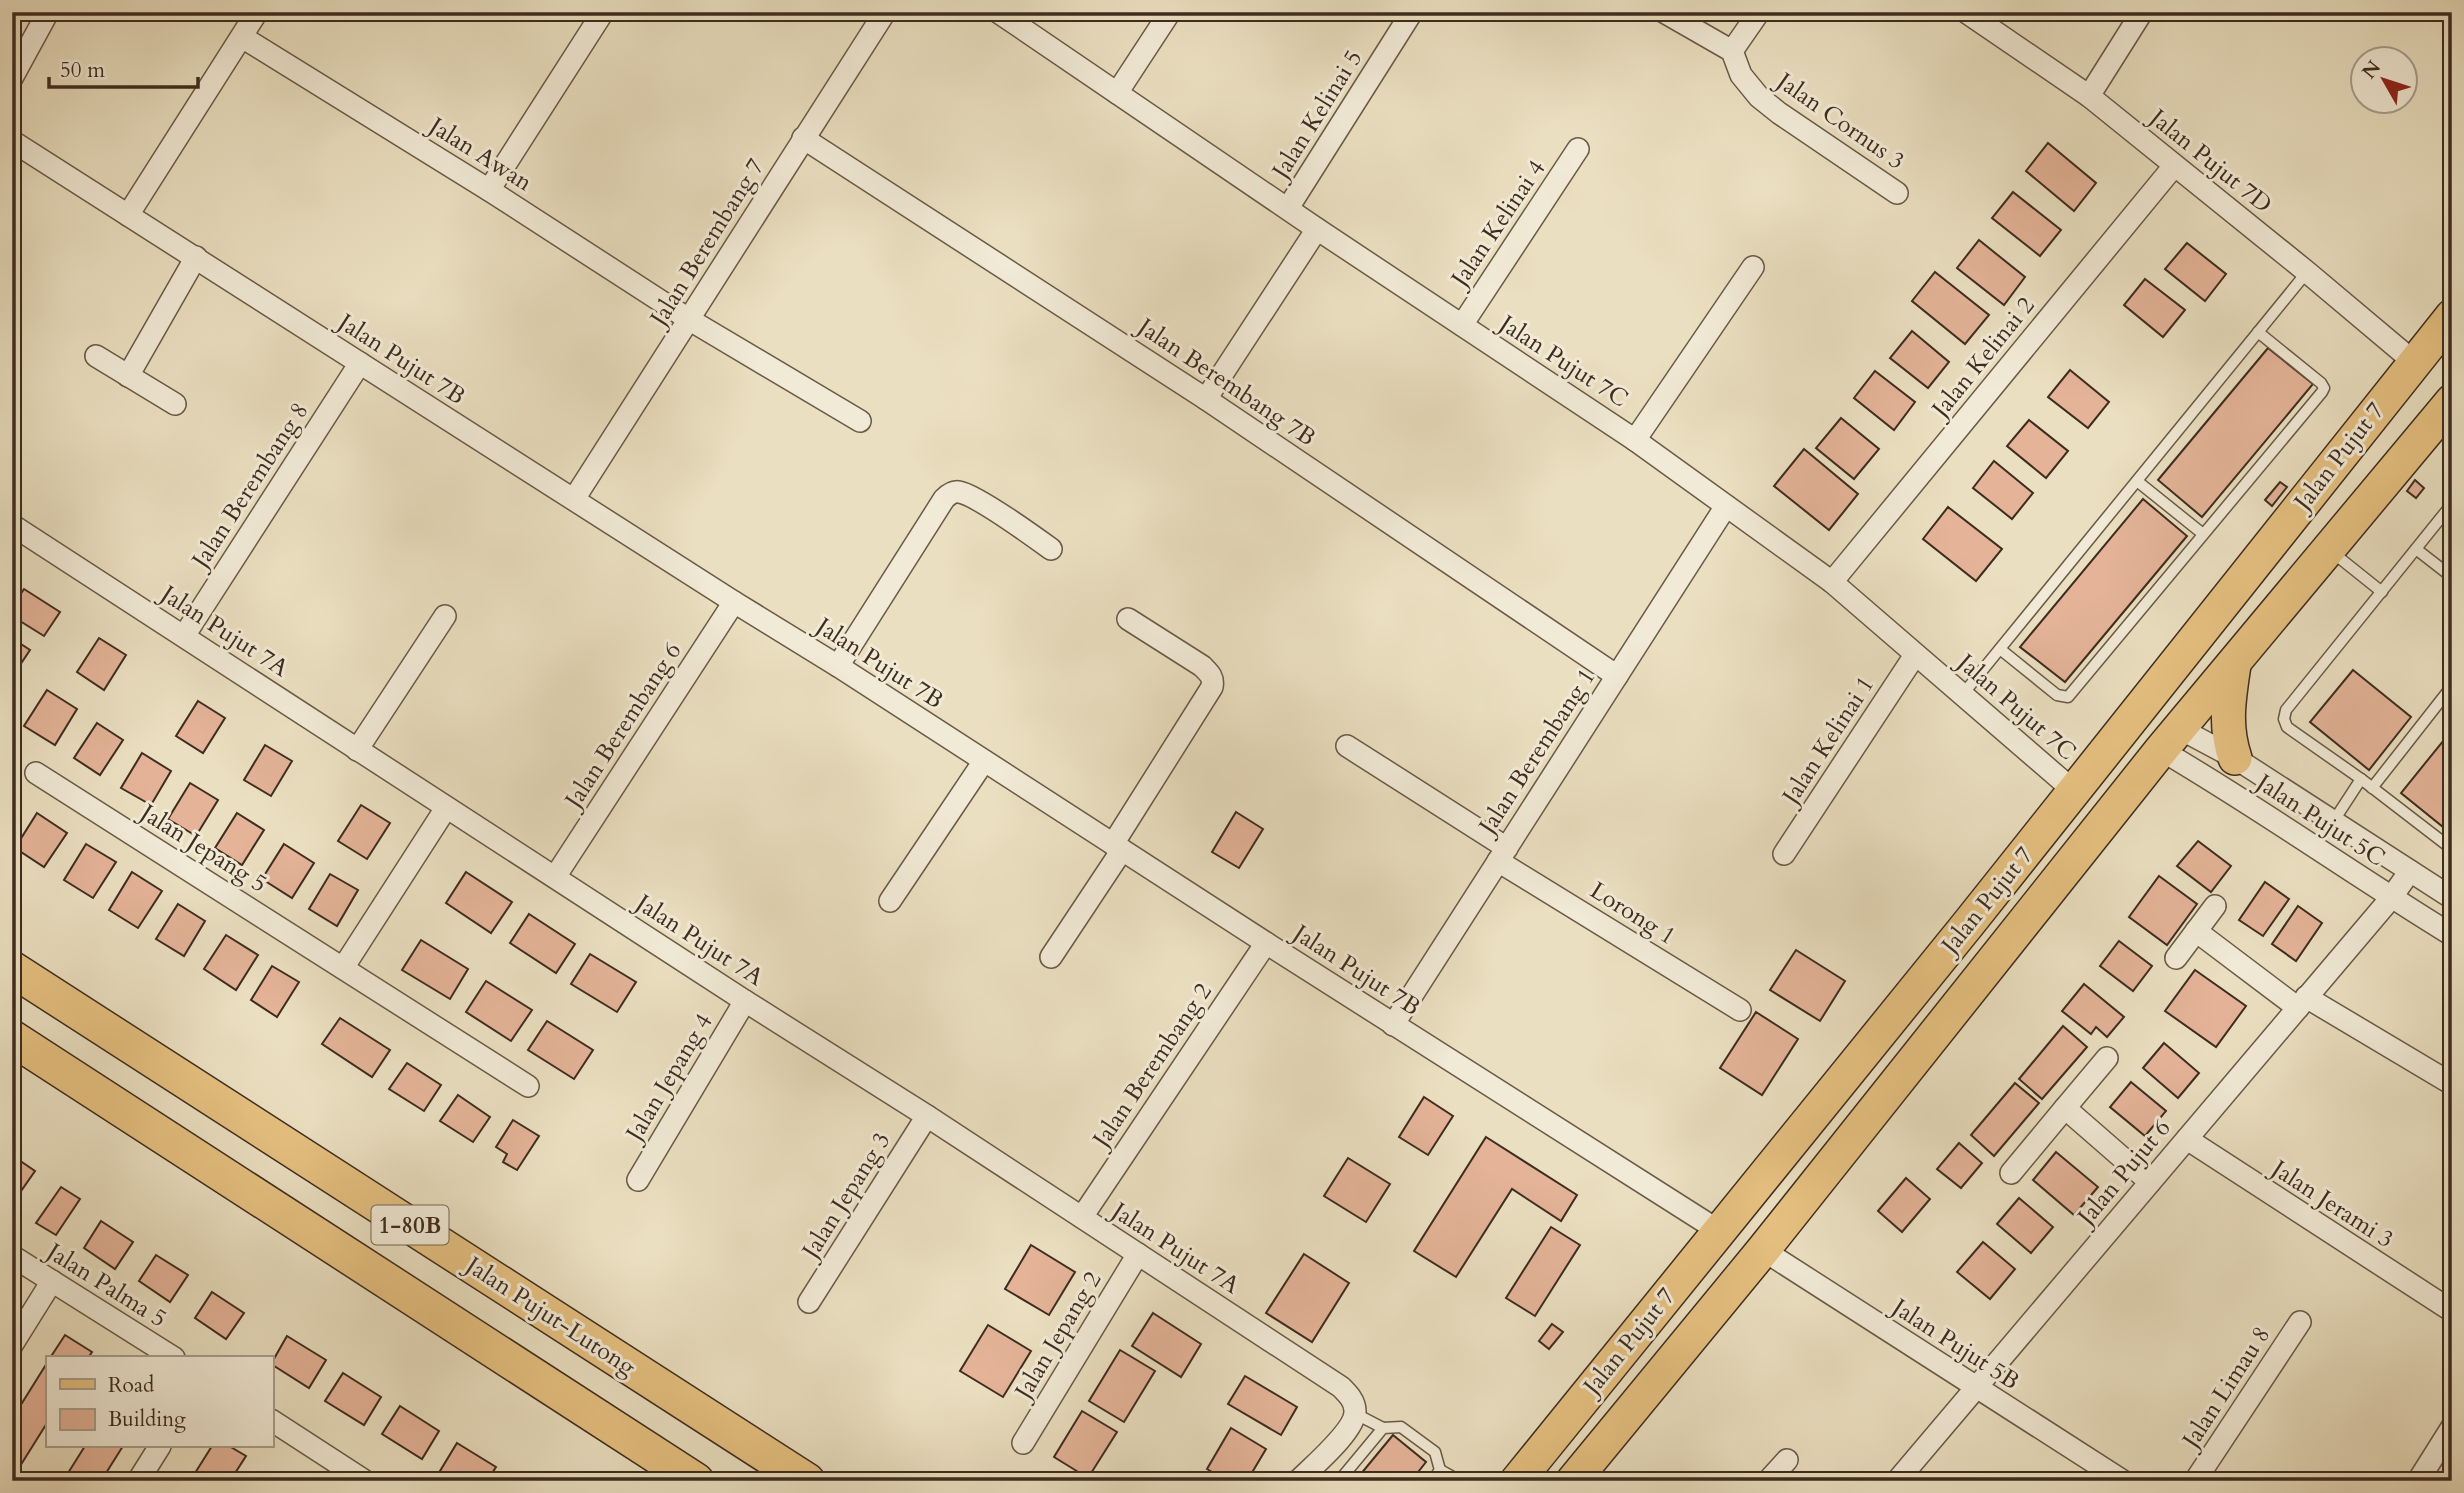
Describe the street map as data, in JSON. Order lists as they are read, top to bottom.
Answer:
{
  "streets": {
    "highway": ["1-80B", "Jalan Pujut-Lutong"],
    "main road": ["Jalan Pujut 7"],
    "street": [
      "Jalan Kelinai 5",
      "Jalan Cornus 3",
      "Jalan Awan",
      "Jalan Pujut 7D",
      "Jalan Kelinai 4",
      "Jalan Berembang 7",
      "Jalan Kelinai 2",
      "Jalan Pujut 7B",
      "Jalan Pujut 7C",
      "Jalan Berembang 7B",
      "Jalan Berembang 8",
      "Jalan Pujut 7A",
      "Jalan Berembang 6",
      "Jalan Kelinai 1",
      "Jalan Berembang 1",
      "Jalan Pujut 5C",
      "Jalan Jepang 5",
      "Lorong 1",
      "Jalan Berembang 2",
      "Jalan Jepang 4",
      "Jalan Pujut 6",
      "Jalan Jepang 3",
      "Jalan Jerami 3",
      "Jalan Palma 5",
      "Jalan Jepang 2",
      "Jalan Pujut 5B",
      "Jalan Limau 8"
    ]
  },
  "crossings": [
    ["Jalan Kelinai 5", "Jalan Pujut 7C"],
    ["Jalan Awan", "Jalan Berembang 7"],
    ["Jalan Pujut 7D", "Jalan Kelinai 2"],
    ["Jalan Pujut 7D", "Jalan Pujut 7"],
    ["Jalan Kelinai 4", "Jalan Pujut 7C"],
    ["Jalan Berembang 7", "Jalan Pujut 7B"],
    ["Jalan Berembang 7", "Jalan Berembang 7B"],
    ["Jalan Kelinai 2", "Jalan Pujut 7C"],
    ["Jalan Pujut 7B", "Jalan Pujut 7"],
    ["Jalan Pujut 7B", "Jalan Berembang 8"],
    ["Jalan Pujut 7B", "Jalan Berembang 6"],
    ["Jalan Pujut 7B", "Jalan Berembang 1"],
    ["Jalan Pujut 7B", "Jalan Berembang 2"],
    ["Jalan Pujut 7C", "Jalan Pujut 7"],
    ["Jalan Pujut 7C", "Jalan Kelinai 1"],
    ["Jalan Pujut 7C", "Jalan Berembang 1"],
    ["Jalan Berembang 7B", "Jalan Berembang 1"],
    ["Jalan Pujut 7", "Jalan Pujut 5C"],
    ["Jalan Pujut 7", "Jalan Pujut 5B"],
    ["Jalan Berembang 8", "Jalan Pujut 7A"],
    ["Jalan Pujut 7A", "Jalan Berembang 6"],
    ["Jalan Pujut 7A", "Jalan Berembang 2"],
    ["Jalan Pujut 7A", "Jalan Jepang 4"],
    ["Jalan Pujut 7A", "Jalan Jepang 3"],
    ["Jalan Pujut 7A", "Jalan Jepang 2"],
    ["Jalan Berembang 1", "Lorong 1"],
    ["Jalan Pujut 5C", "Jalan Pujut 6"],
    ["Jalan Pujut 6", "Jalan Jerami 3"],
    ["Jalan Pujut 6", "Jalan Pujut 5B"]
  ],
  "legend": ["Road", "Building"],
  "scale_bar": "50 m",
  "north": "top left"
}
